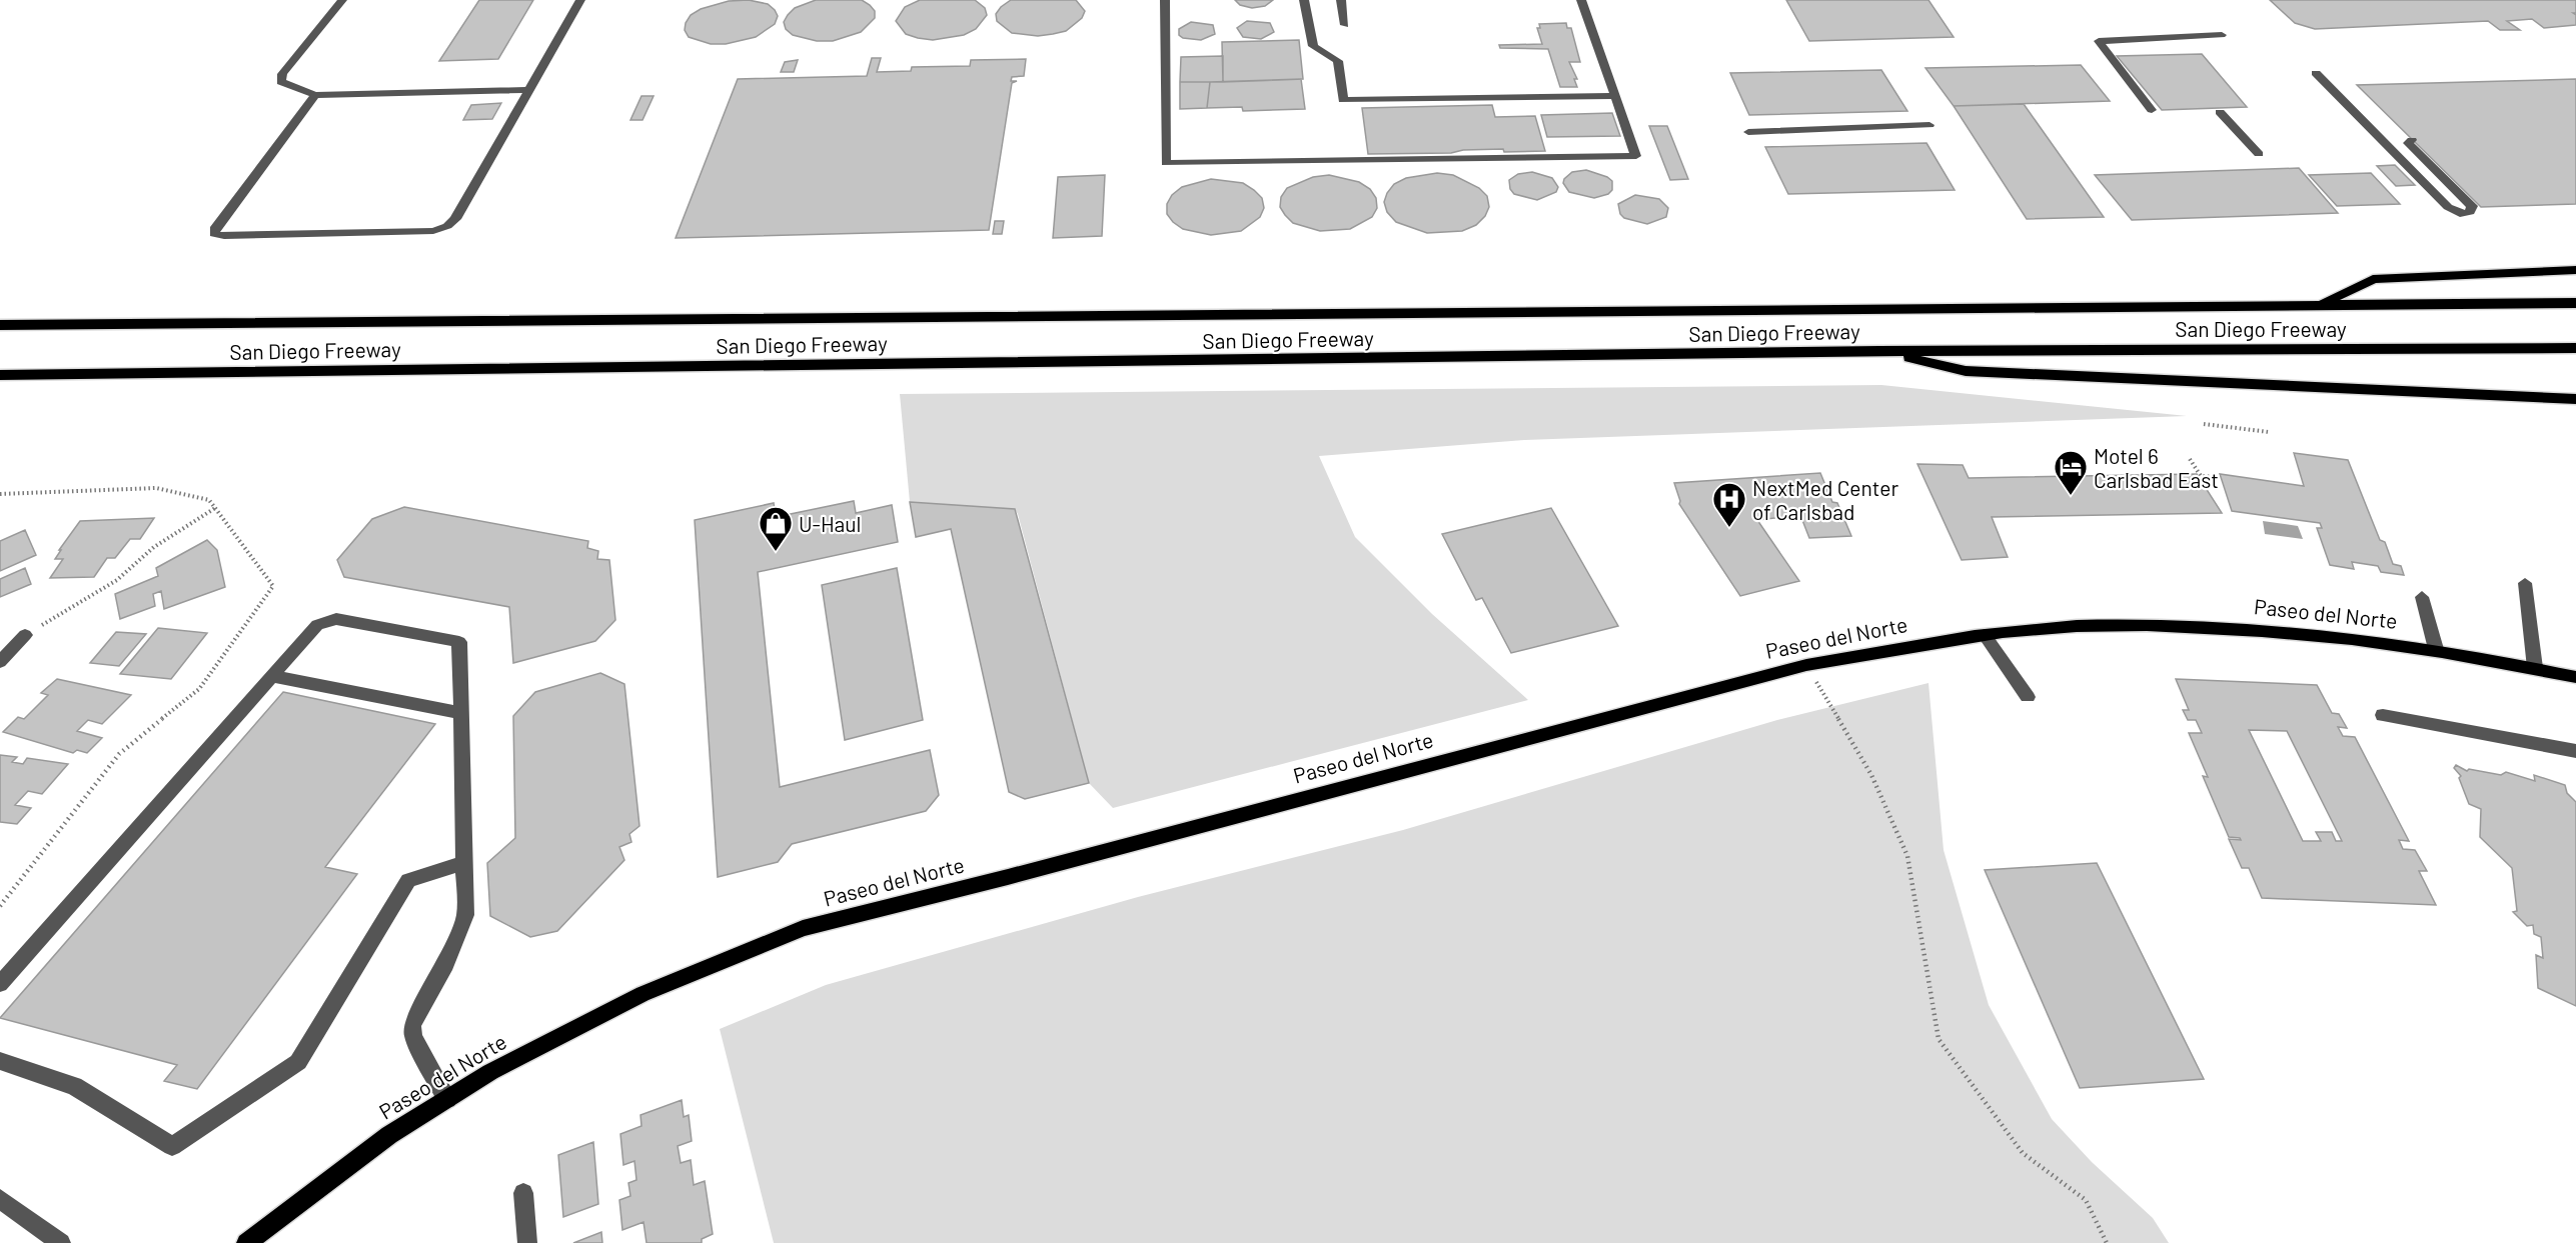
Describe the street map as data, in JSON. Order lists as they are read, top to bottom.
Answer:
{
  "streets": {
    "highway": ["San Diego Freeway"],
    "main road": ["Paseo del Norte"]
  },
  "places": {
    "hotel": ["Motel 6 Carlsbad East"],
    "hospital": ["NextMed Center of Carlsbad"],
    "shop": ["U-Haul"]
  }
}
